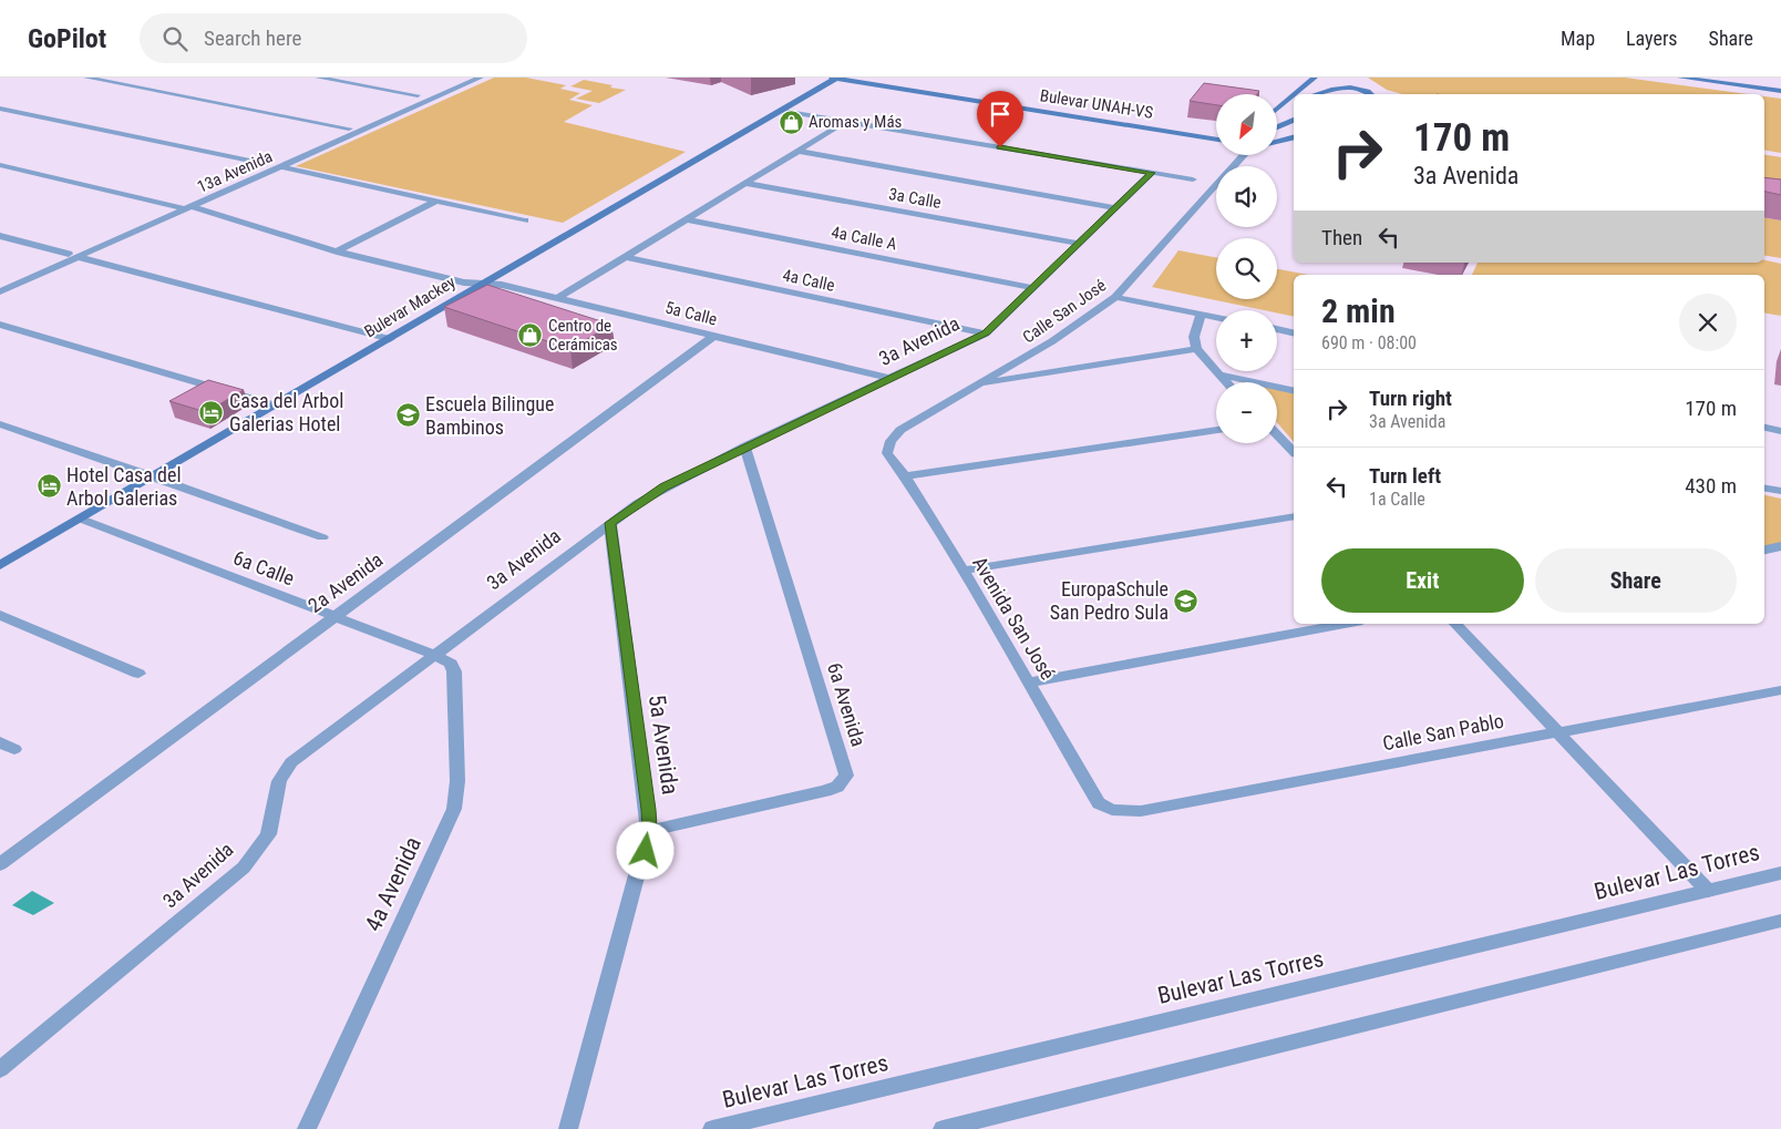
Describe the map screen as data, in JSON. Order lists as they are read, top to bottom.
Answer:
{
  "streets": {
    "main road": ["Bulevar UNAH-VS", "Bulevar Mackey"],
    "street": [
      "13a Avenida",
      "3a Calle",
      "4a Calle A",
      "4a Calle",
      "Calle San José",
      "5a Calle",
      "3a Avenida",
      "6a Calle",
      "2a Avenida",
      "Avenida San José",
      "6a Avenida",
      "Calle San Pablo",
      "5a Avenida",
      "Bulevar Las Torres",
      "4a Avenida"
    ]
  },
  "crossings": [
    ["Bulevar UNAH-VS", "Bulevar Mackey"],
    ["13a Avenida", "5a Calle"],
    ["3a Calle", "3a Avenida"],
    ["4a Calle A", "3a Avenida"],
    ["4a Calle", "3a Avenida"],
    ["Bulevar Mackey", "5a Calle"],
    ["Bulevar Mackey", "6a Calle"],
    ["Calle San José", "Avenida San José"],
    ["5a Calle", "3a Avenida"],
    ["5a Calle", "2a Avenida"],
    ["3a Avenida", "6a Calle"],
    ["3a Avenida", "6a Avenida"],
    ["3a Avenida", "5a Avenida"],
    ["3a Avenida", "4a Avenida"],
    ["6a Calle", "2a Avenida"],
    ["6a Calle", "4a Avenida"],
    ["Avenida San José", "Calle San Pablo"],
    ["6a Avenida", "5a Avenida"]
  ],
  "places": {
    "shop": ["Aromas y Más", "Centro de Cerámicas"],
    "hotel": ["Casa del Arbol Galerias Hotel", "Hotel Casa del Arbol Galerias"],
    "school or university": ["Escuela Bilingue Bambinos", "EuropaSchule San Pedro Sula"]
  },
  "north": "bottom left",
  "page": {
    "header": "GoPilot",
    "search": "Search here",
    "nav": ["Map", "Layers", "Share"],
    "map_buttons": ["+", "−"],
    "turn": ["170 m", "3a Avenida"],
    "then": "Then",
    "heading": ["2 min", "690 m · 08:00"],
    "list": [
      {
        "name": "Turn right",
        "note": "3a Avenida",
        "value": "170 m"
      },
      {
        "name": "Turn left",
        "note": "1a Calle",
        "value": "430 m"
      }
    ],
    "buttons": ["Exit", "Share"]
  }
}
